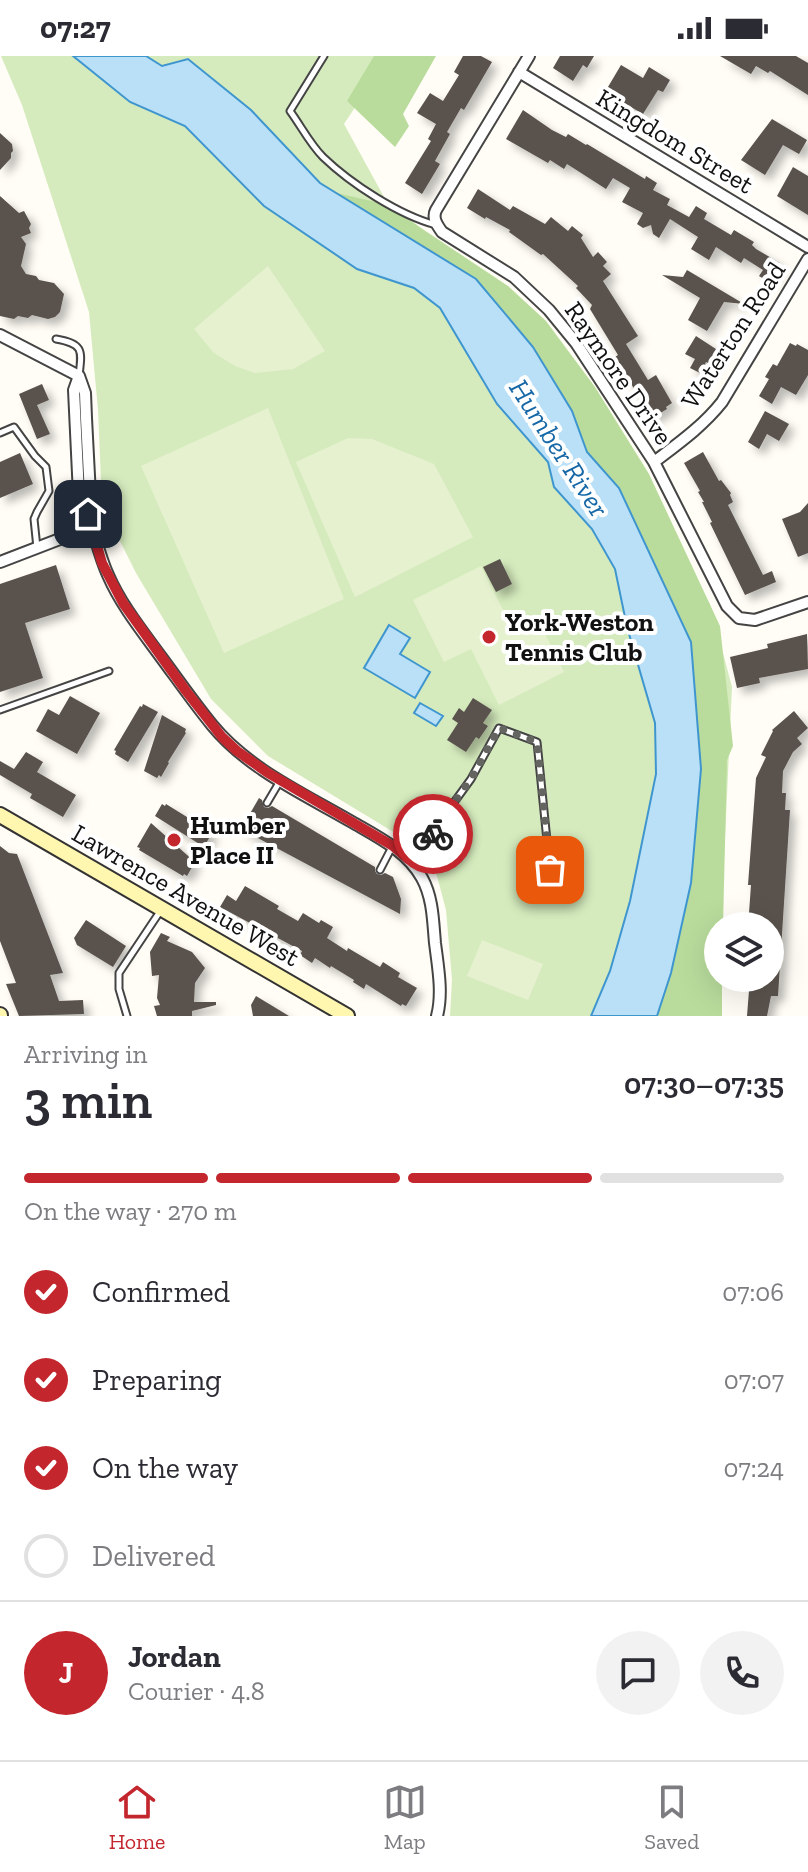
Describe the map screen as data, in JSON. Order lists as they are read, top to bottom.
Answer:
{
  "streets": {
    "main road": ["Lawrence Avenue West"],
    "street": ["Kingdom Street", "Waterton Road", "Raymore Drive"]
  },
  "crossings": [
    ["Waterton Road", "Raymore Drive"]
  ],
  "water": ["Humber River"],
  "places": ["York-Weston Tennis Club", "Humber Place II"],
  "page": {
    "status": "07:27",
    "heading": ["3 min", "Arriving in", "07:30–07:35"],
    "panel": ["Jordan", "Courier · 4.8"],
    "bar": "On the way · 270 m",
    "list": [
      ["Confirmed", "07:06"],
      ["Preparing", "07:07"],
      ["On the way", "07:24"],
      "Delivered"
    ],
    "round": "J",
    "tabs": ["Home", "Map", "Saved"]
  }
}
